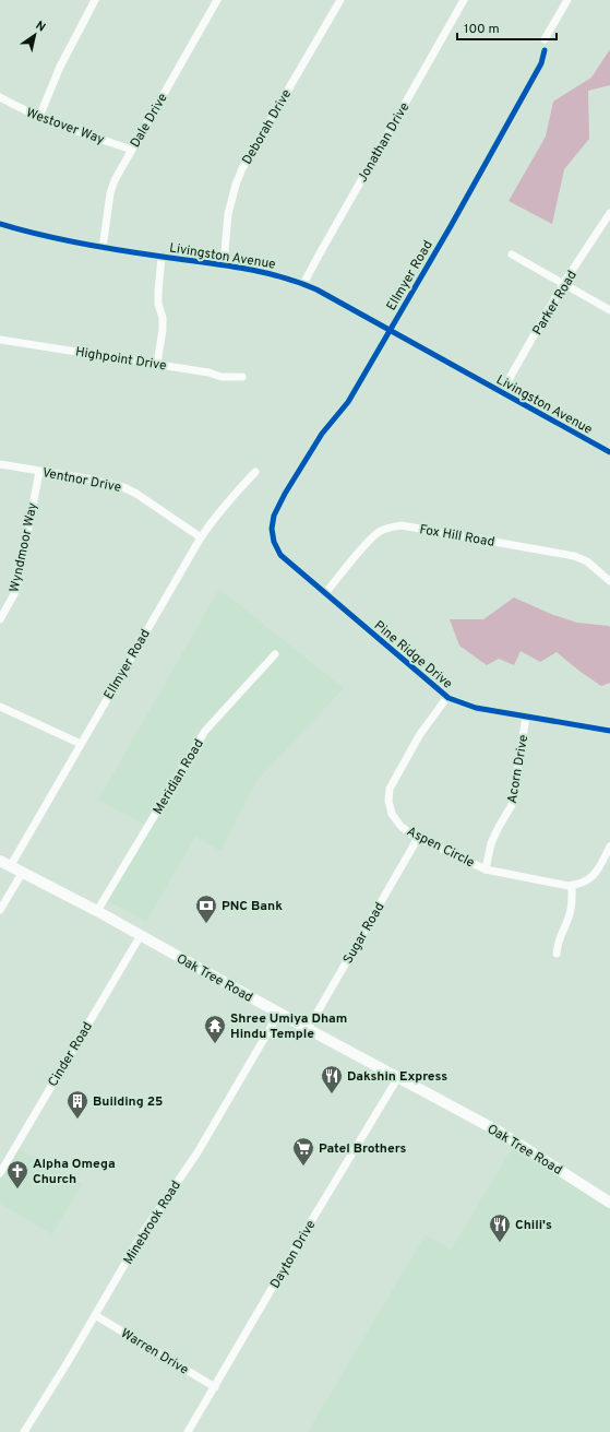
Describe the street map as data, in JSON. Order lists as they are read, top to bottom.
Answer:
{
  "streets": {
    "main road": ["Oak Tree Road"],
    "street": [
      "Dale Drive",
      "Westover Way",
      "Deborah Drive",
      "Jonathan Drive",
      "Livingston Avenue",
      "Ellmyer Road",
      "Parker Road",
      "Highpoint Drive",
      "Ventnor Drive",
      "Fox Hill Road",
      "Wyndmoor Way",
      "Pine Ridge Drive",
      "Acorn Drive",
      "Meridian Road",
      "Aspen Circle",
      "Sugar Road",
      "Cinder Road",
      "Minebrook Road",
      "Dayton Drive",
      "Warren Drive"
    ]
  },
  "crossings": [
    ["Dale Drive", "Westover Way"],
    ["Dale Drive", "Livingston Avenue"],
    ["Deborah Drive", "Livingston Avenue"],
    ["Jonathan Drive", "Livingston Avenue"],
    ["Livingston Avenue", "Ellmyer Road"],
    ["Livingston Avenue", "Parker Road"],
    ["Ellmyer Road", "Ventnor Drive"],
    ["Ellmyer Road", "Pine Ridge Drive"],
    ["Ellmyer Road", "Oak Tree Road"],
    ["Ventnor Drive", "Wyndmoor Way"],
    ["Fox Hill Road", "Pine Ridge Drive"],
    ["Pine Ridge Drive", "Acorn Drive"],
    ["Pine Ridge Drive", "Aspen Circle"],
    ["Acorn Drive", "Aspen Circle"],
    ["Meridian Road", "Oak Tree Road"],
    ["Aspen Circle", "Sugar Road"],
    ["Sugar Road", "Oak Tree Road"],
    ["Oak Tree Road", "Cinder Road"],
    ["Oak Tree Road", "Minebrook Road"],
    ["Oak Tree Road", "Dayton Drive"],
    ["Minebrook Road", "Warren Drive"],
    ["Dayton Drive", "Warren Drive"]
  ],
  "places": {
    "bank": ["PNC Bank"],
    "temple": ["Shree Umiya Dham Hindu Temple"],
    "restaurant": ["Dakshin Express", "Chili's"],
    "building": ["Building 25"],
    "supermarket": ["Patel Brothers"],
    "church": ["Alpha Omega Church"]
  },
  "scale_bar": "100 m",
  "north": "top right"
}
